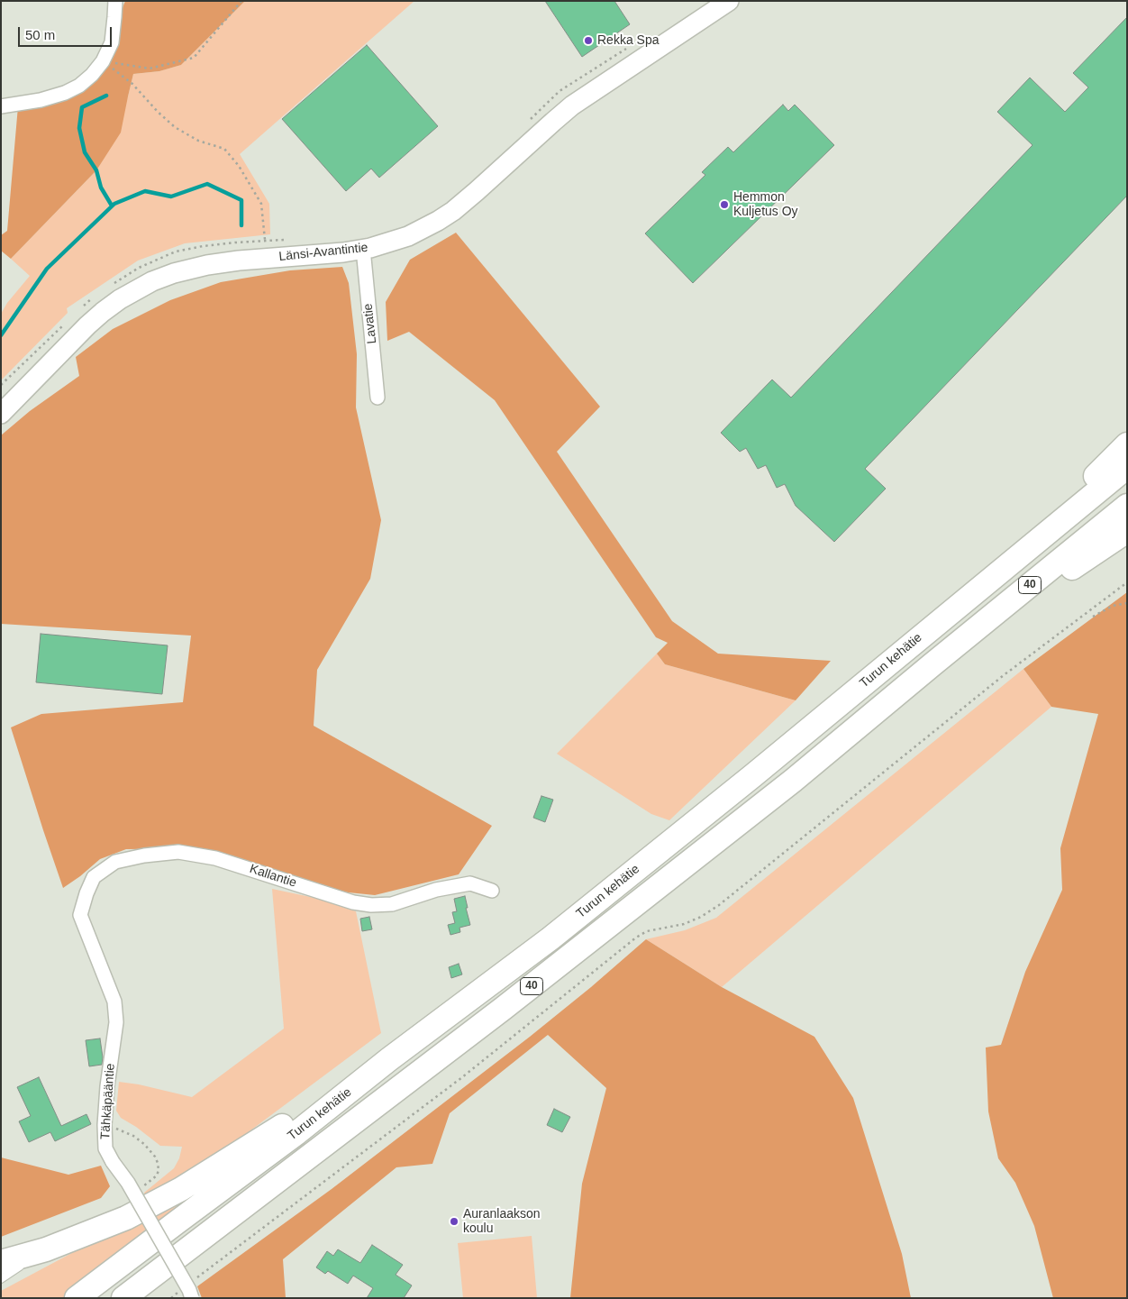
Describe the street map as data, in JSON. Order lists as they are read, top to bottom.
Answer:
{
  "streets": {
    "highway": ["40", "Turun kehätie"],
    "street": [
      "Länsi-Avantintie",
      "Lavatie",
      "Kallantie",
      "Tähkäpääntie"
    ]
  },
  "crossings": [
    ["Länsi-Avantintie", "Lavatie"],
    ["Kallantie", "Tähkäpääntie"]
  ],
  "places": ["Rekka Spa", "Hemmon Kuljetus Oy", "Auranlaakson koulu"],
  "scale_bar": "50 m"
}
